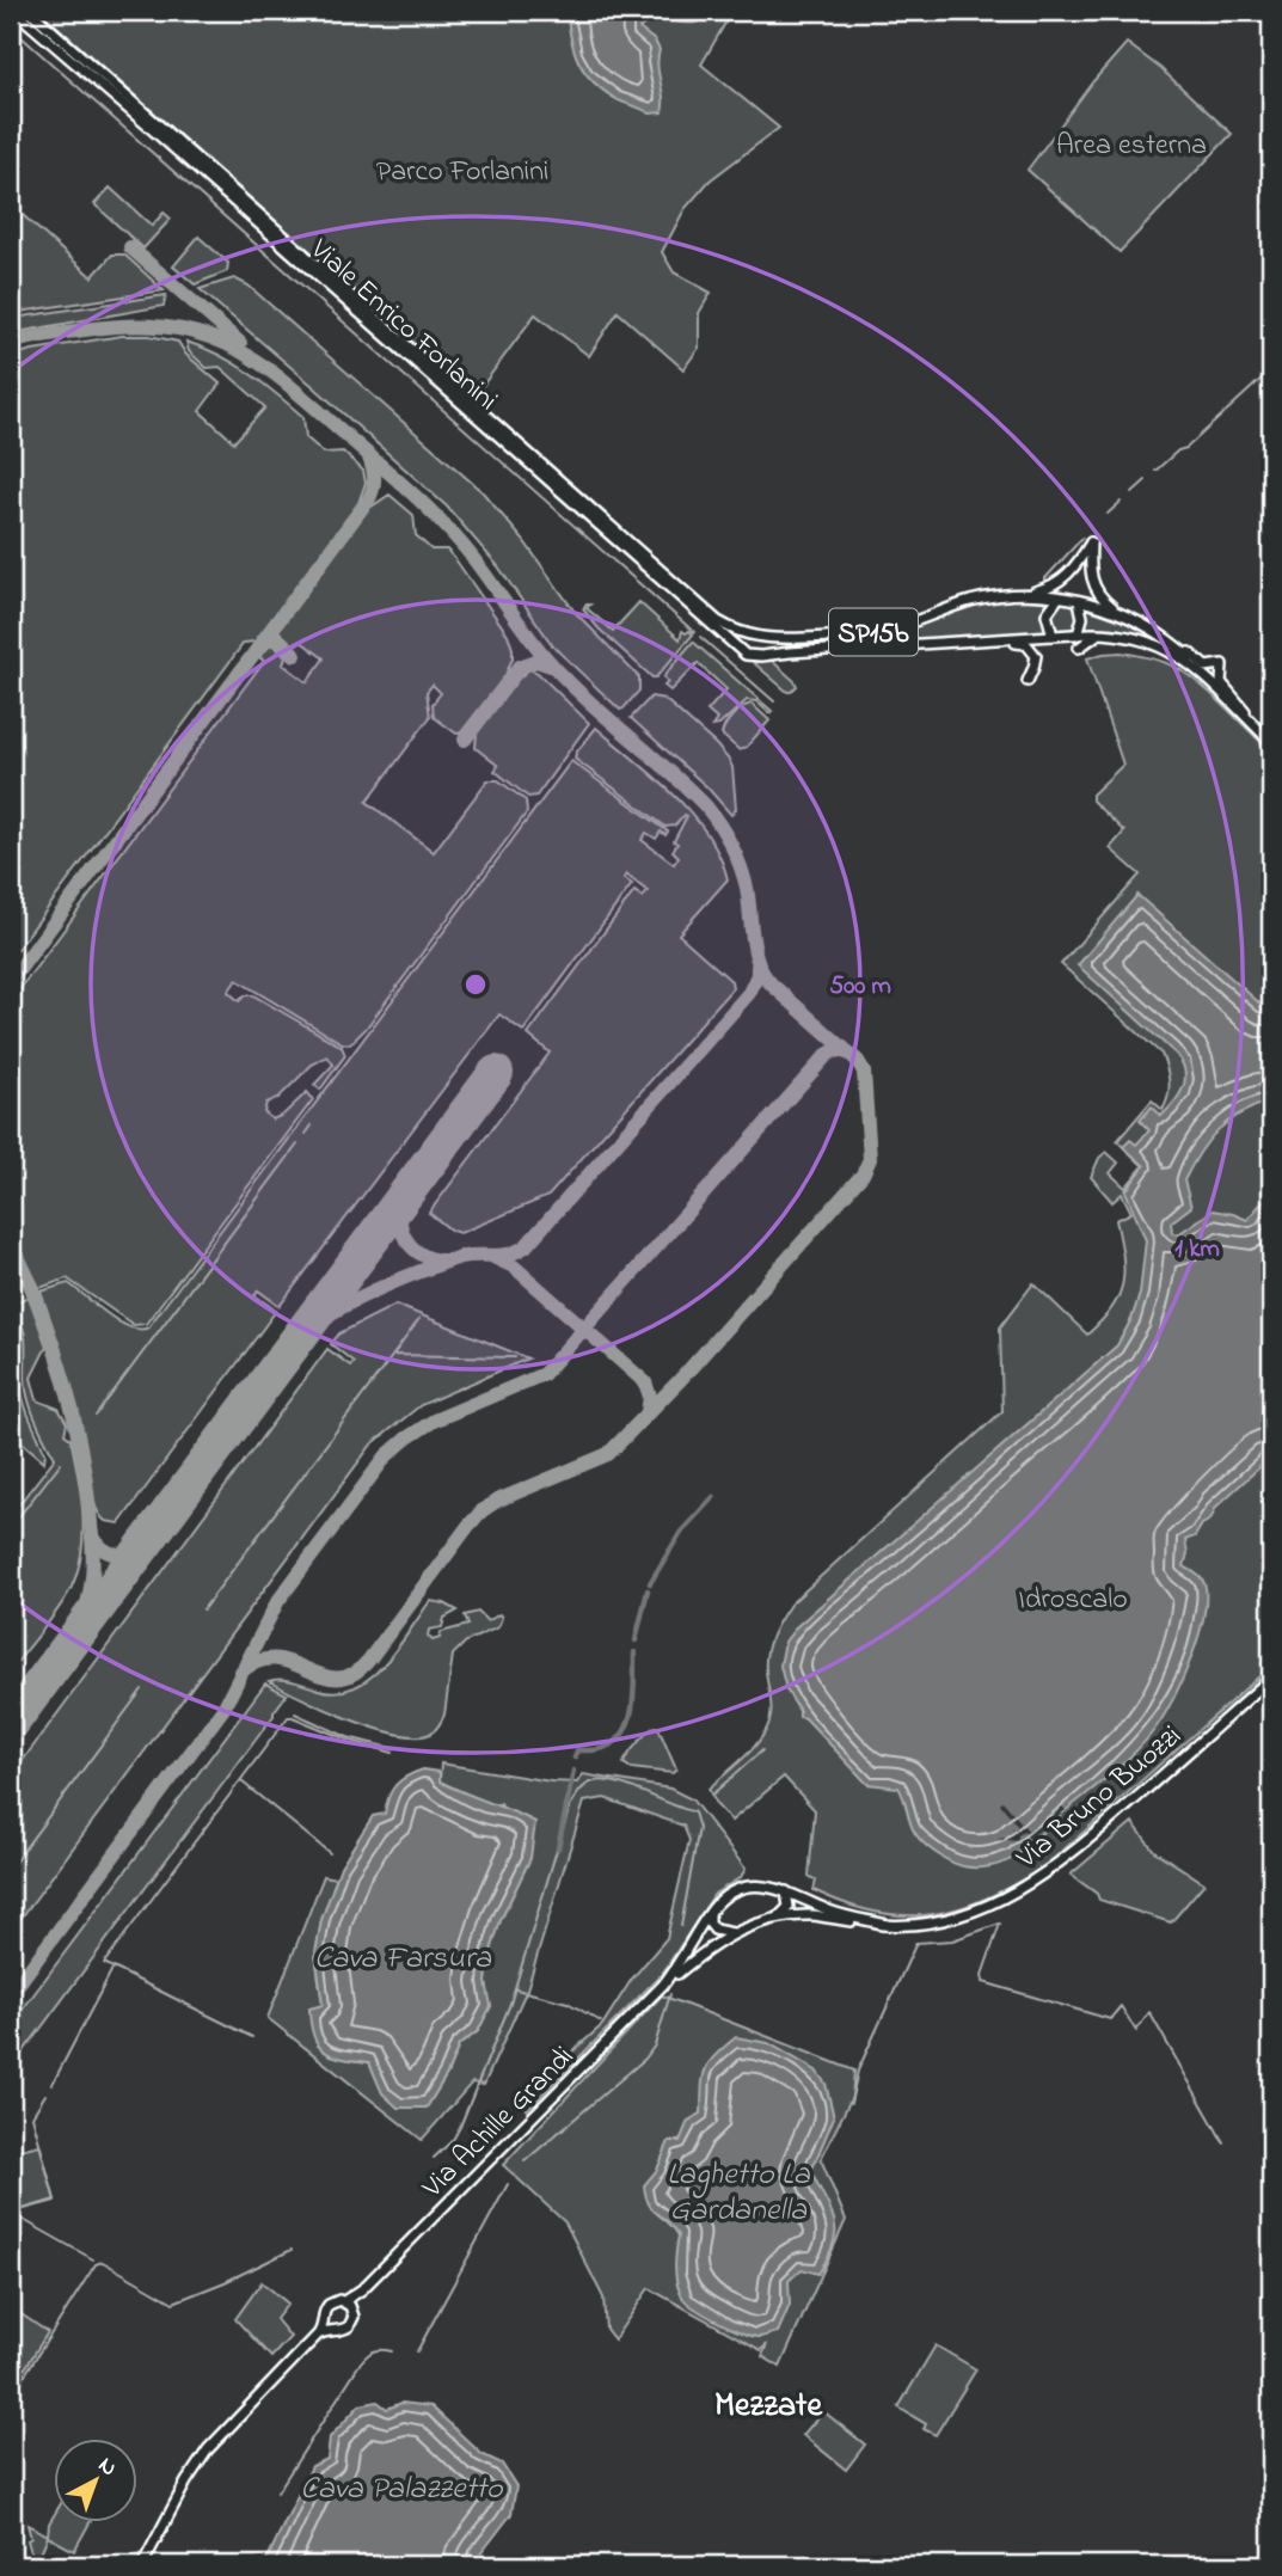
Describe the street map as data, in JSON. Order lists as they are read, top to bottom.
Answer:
{
  "streets": {
    "main road": [
      "Viale Enrico Forlanini",
      "SP15b",
      "Via Bruno Buozzi",
      "Via Achille Grandi"
    ]
  },
  "crossings": [
    ["Viale Enrico Forlanini", "SP15b"],
    ["Via Bruno Buozzi", "Via Achille Grandi"]
  ],
  "districts": ["Mezzate"],
  "water": ["Cava Farsura", "Laghetto La Gardanella", "Cava Palazzetto"],
  "parks": ["Area esterna", "Parco Forlanini", "Idroscalo"],
  "north": "top right",
  "rings": ["500 m", "1 km"]
}
